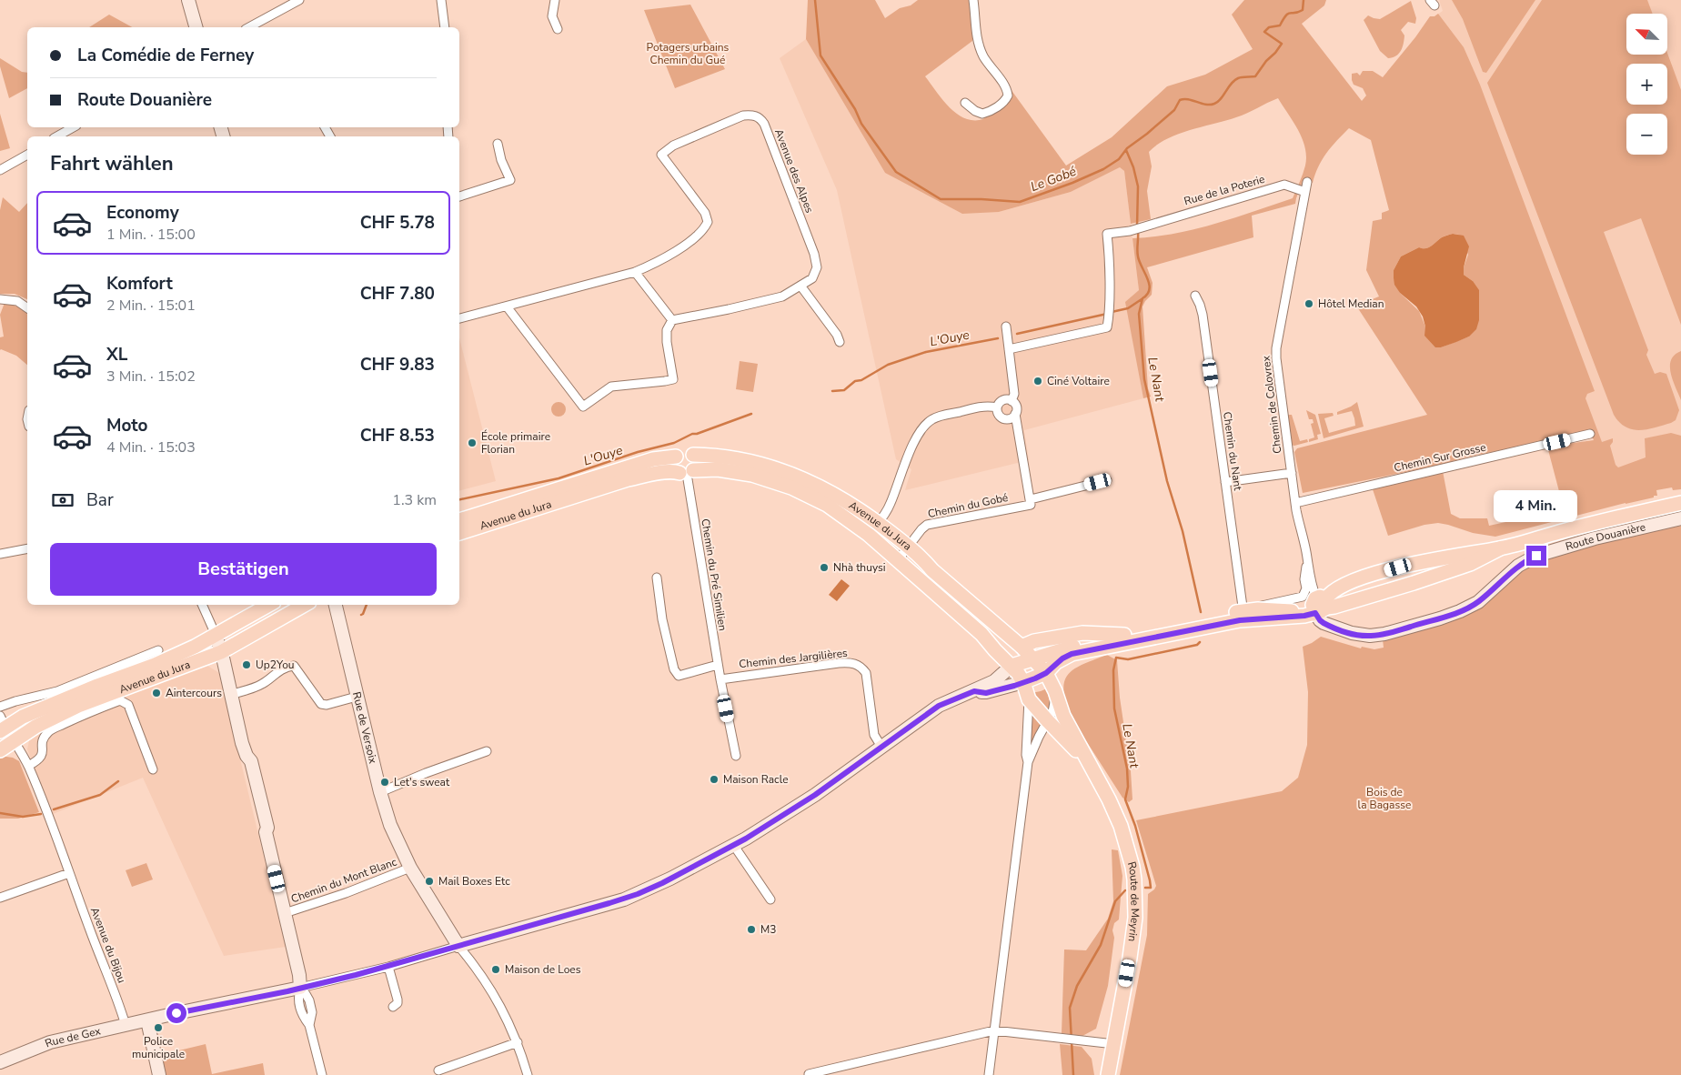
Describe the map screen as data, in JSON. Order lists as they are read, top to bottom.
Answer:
{
  "streets": {
    "main road": ["Avenue du Jura", "Route de Meyrin"],
    "street": [
      "Avenue des Alpes",
      "Rue de la Poterie",
      "Chemin de Colovrex",
      "Chemin du Nant",
      "Chemin Sur Grosse",
      "Chemin du Gobé",
      "Route Douanière",
      "Chemin du Pré Similien",
      "Chemin des Jargilières",
      "Rue de Versoix",
      "Chemin du Mont Blanc",
      "Avenue du Bijou",
      "Rue de Gex"
    ]
  },
  "crossings": [
    ["Rue de la Poterie", "Chemin de Colovrex"],
    ["Chemin de Colovrex", "Chemin Sur Grosse"],
    ["Chemin de Colovrex", "Route Douanière"],
    ["Chemin du Gobé", "Avenue du Jura"],
    ["Avenue du Jura", "Chemin du Pré Similien"],
    ["Avenue du Jura", "Route de Meyrin"],
    ["Avenue du Jura", "Avenue du Bijou"],
    ["Chemin du Pré Similien", "Chemin des Jargilières"],
    ["Rue de Versoix", "Chemin du Mont Blanc"],
    ["Avenue du Bijou", "Rue de Gex"]
  ],
  "water": ["Le Gobé", "L'Ouye", "Le Nant"],
  "parks": ["Potagers urbains Chemin du Gué", "Bois de la Bagasse"],
  "places": [
    "Hôtel Median",
    "Ciné Voltaire",
    "École primaire Florian",
    "Nhà thuysi",
    "Up2You",
    "Aintercours",
    "Maison Racle",
    "Let's sweat",
    "Mail Boxes Etc",
    "M3",
    "Maison de Loes",
    "Police municipale"
  ],
  "north": "top left",
  "page": {
    "map_buttons": ["+", "−"],
    "banner": ["La Comédie de Ferney", "Route Douanière"],
    "heading": "Fahrt wählen",
    "list": [
      {
        "name": "Economy",
        "note": "1 Min. · 15:00",
        "value": "CHF 5.78"
      },
      {
        "name": "Komfort",
        "note": "2 Min. · 15:01",
        "value": "CHF 7.80"
      },
      {
        "name": "XL",
        "note": "3 Min. · 15:02",
        "value": "CHF 9.83"
      },
      {
        "name": "Moto",
        "note": "4 Min. · 15:03",
        "value": "CHF 8.53"
      }
    ],
    "pay": ["Bar", "1.3 km"],
    "bubble": "4 Min.",
    "buttons": "Bestätigen"
  }
}
